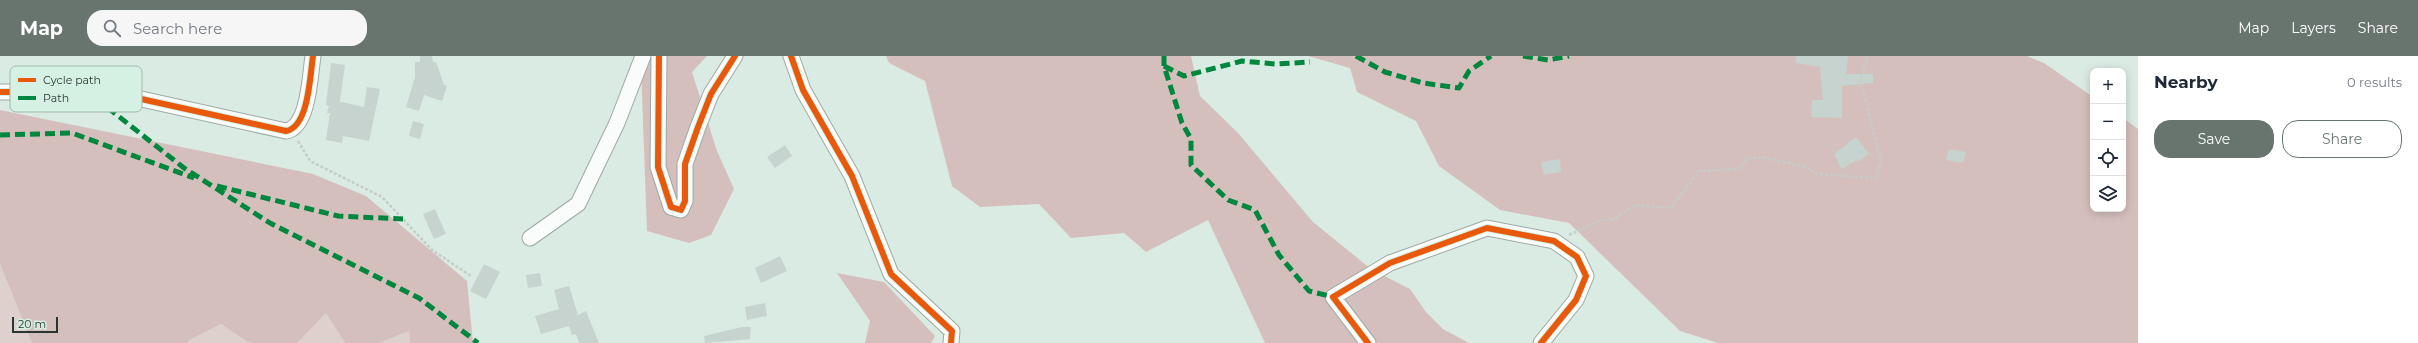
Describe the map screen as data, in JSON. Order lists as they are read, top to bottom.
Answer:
{
  "legend": ["Cycle path", "Path"],
  "scale_bar": "20 m",
  "page": {
    "header": "Map",
    "search": "Search here",
    "nav": ["Map", "Layers", "Share"],
    "heading": ["Nearby", "0 results"],
    "map_buttons": ["+", "−"],
    "buttons": ["Save", "Share"],
    "scale": "20 m"
  }
}
